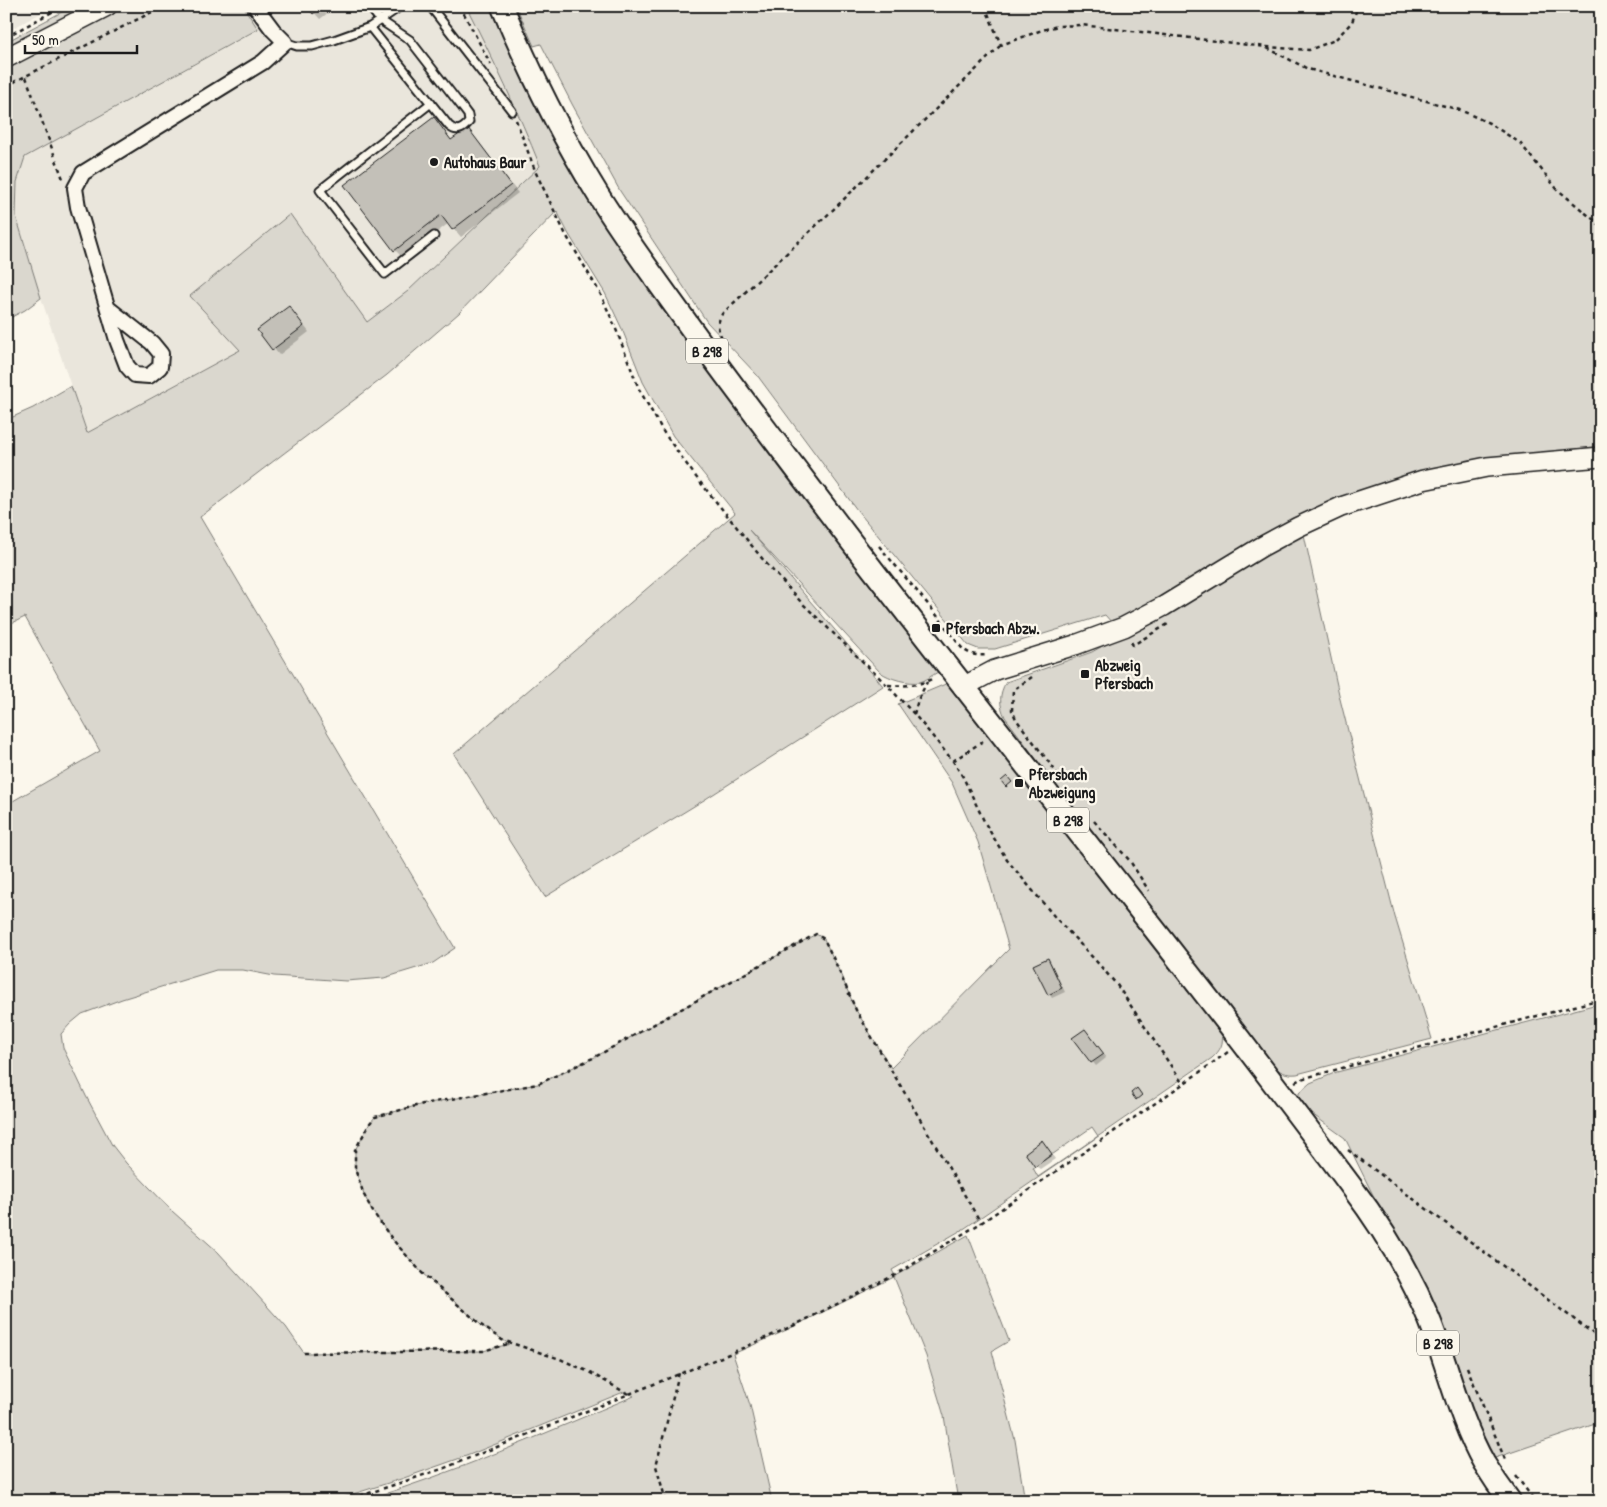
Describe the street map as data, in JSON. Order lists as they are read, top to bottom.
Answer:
{
  "streets": {
    "main road": ["B 298"]
  },
  "places": {
    "other": ["Autohaus Baur"],
    "transit": ["Pfersbach Abzw.", "Abzweig Pfersbach", "Pfersbach Abzweigung"]
  },
  "scale_bar": "50 m"
}
